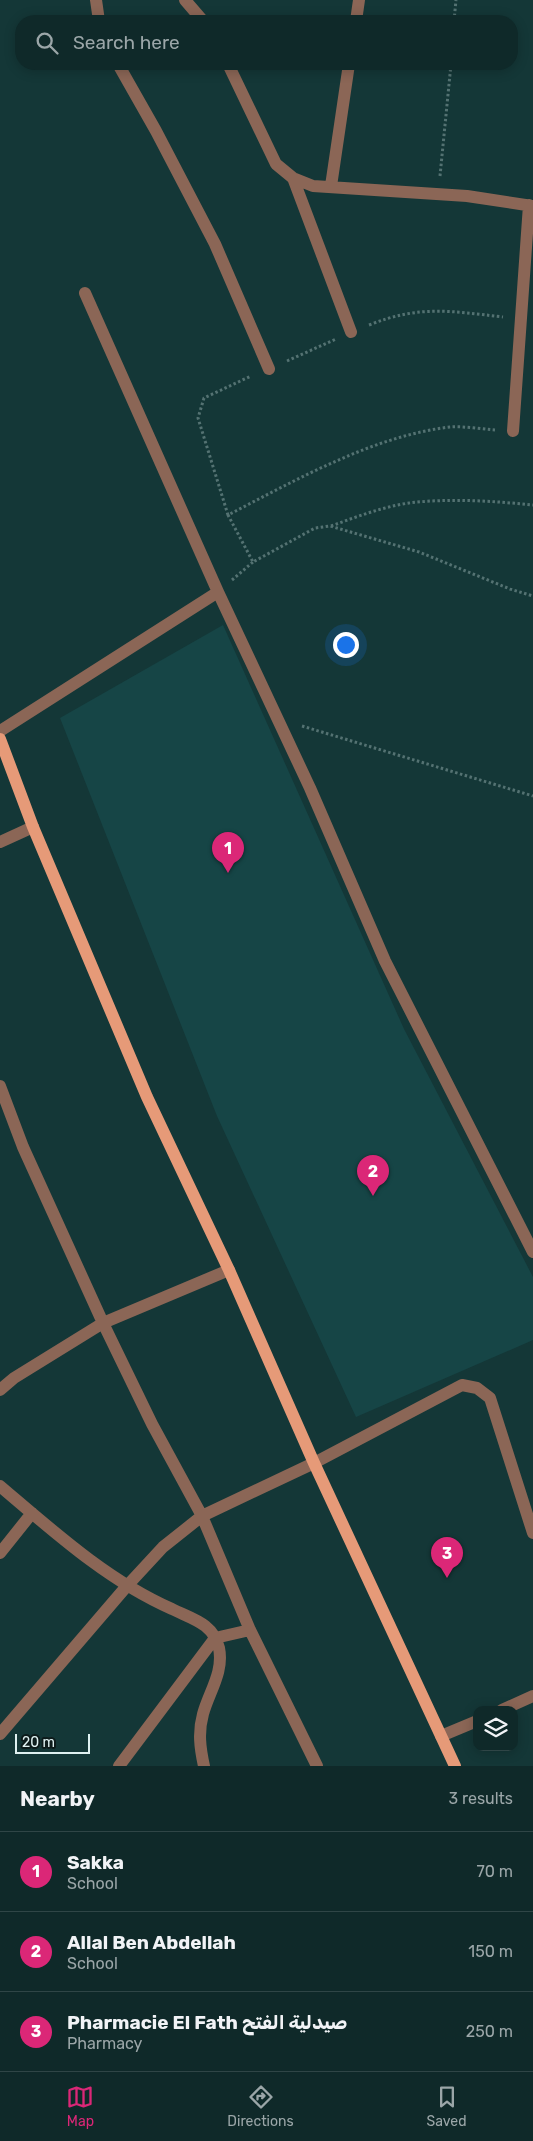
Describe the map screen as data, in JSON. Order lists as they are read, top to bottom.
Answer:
{
  "scale_bar": "20 m",
  "page": {
    "search": "Search here",
    "pins": ["1", "2", "3"],
    "scale": "20 m",
    "heading": ["Nearby", "3 results"],
    "list": [
      {
        "mark": "1",
        "name": "Sakka",
        "note": "School",
        "value": "70 m"
      },
      {
        "mark": "2",
        "name": "Allal Ben Abdellah",
        "note": "School",
        "value": "150 m"
      },
      {
        "mark": "3",
        "name": "Pharmacie El Fath صيدلية الفتح",
        "note": "Pharmacy",
        "value": "250 m"
      }
    ],
    "nav": ["Map", "Directions", "Saved"]
  }
}
